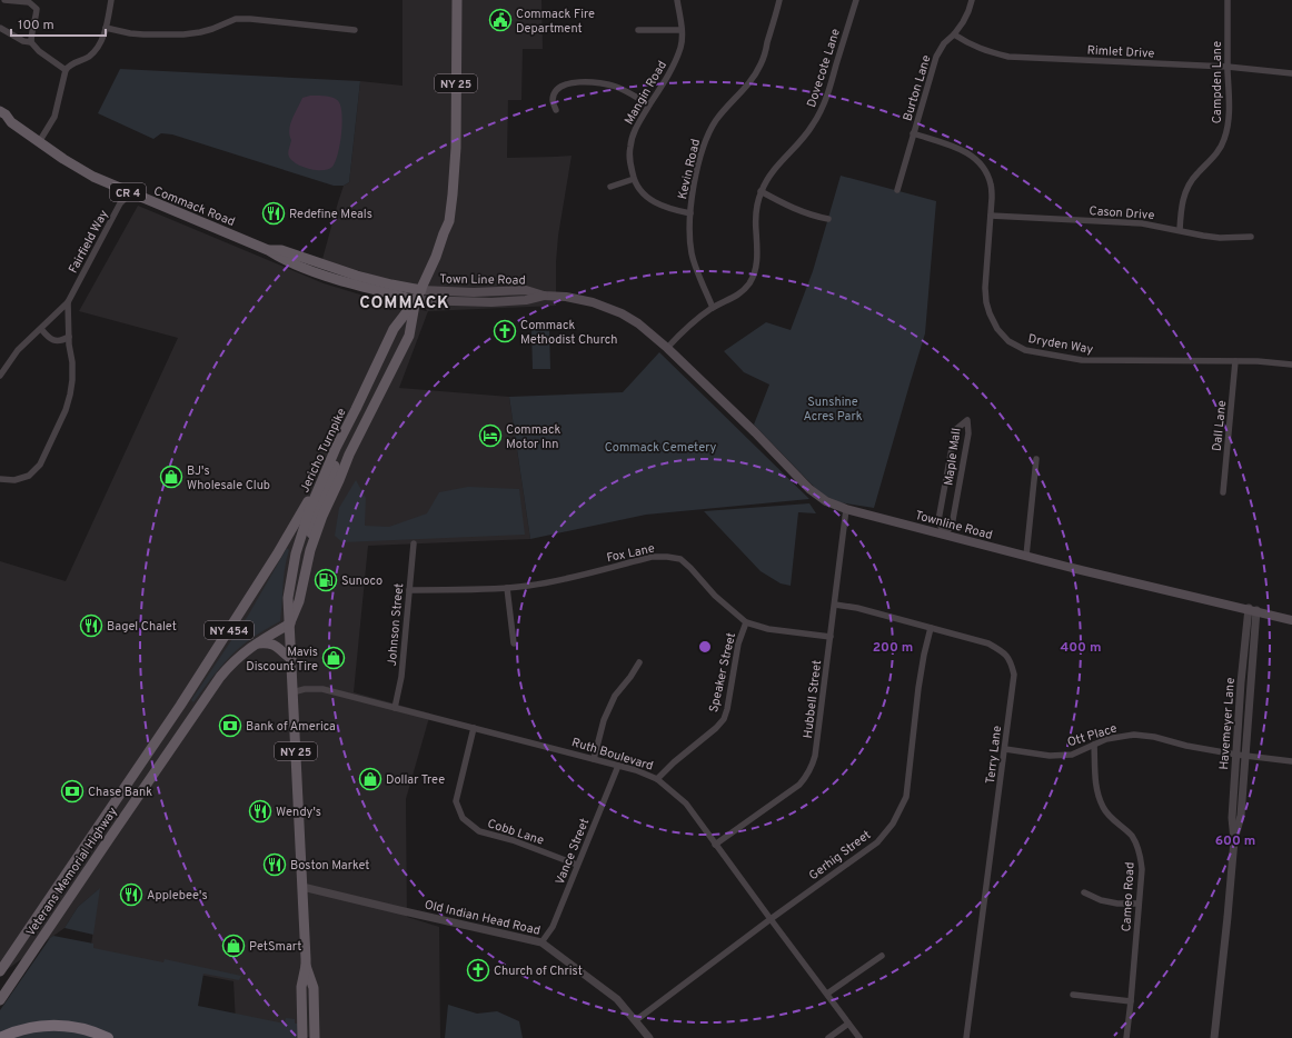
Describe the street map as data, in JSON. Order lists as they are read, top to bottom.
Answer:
{
  "streets": {
    "main road": [
      "NY 25",
      "CR 4",
      "Commack Road",
      "Town Line Road",
      "Jericho Turnpike",
      "Townline Road",
      "NY 454",
      "Veterans Memorial Highway"
    ],
    "street": [
      "Rimlet Drive",
      "Dovecote Lane",
      "Campden Lane",
      "Burton Lane",
      "Mangin Road",
      "Kevin Road",
      "Cason Drive",
      "Fairfield Way",
      "Dryden Way",
      "Dall Lane",
      "Maple Mall",
      "Fox Lane",
      "Johnson Street",
      "Speaker Street",
      "Hubbell Street",
      "Havemeyer Lane",
      "Ott Place",
      "Ruth Boulevard",
      "Terry Lane",
      "Cobb Lane",
      "Vance Street",
      "Gerhig Street",
      "Cameo Road",
      "Old Indian Head Road"
    ]
  },
  "crossings": [
    ["Rimlet Drive", "Campden Lane"],
    ["Rimlet Drive", "Burton Lane"],
    ["Dovecote Lane", "Kevin Road"],
    ["Dovecote Lane", "Town Line Road"],
    ["Dovecote Lane", "Townline Road"],
    ["Campden Lane", "Cason Drive"],
    ["Burton Lane", "Dryden Way"],
    ["Mangin Road", "Kevin Road"],
    ["Commack Road", "Fairfield Way"],
    ["Commack Road", "Town Line Road"],
    ["Commack Road", "Jericho Turnpike"],
    ["Cason Drive", "Dryden Way"],
    ["Town Line Road", "Jericho Turnpike"],
    ["Town Line Road", "Townline Road"],
    ["Dryden Way", "Dall Lane"],
    ["Jericho Turnpike", "Ruth Boulevard"],
    ["Jericho Turnpike", "Veterans Memorial Highway"],
    ["Jericho Turnpike", "Old Indian Head Road"],
    ["Maple Mall", "Townline Road"],
    ["Townline Road", "Hubbell Street"],
    ["Townline Road", "Havemeyer Lane"],
    ["Fox Lane", "Johnson Street"],
    ["Fox Lane", "Speaker Street"],
    ["Fox Lane", "Hubbell Street"],
    ["Johnson Street", "Ruth Boulevard"],
    ["Speaker Street", "Ruth Boulevard"],
    ["Hubbell Street", "Ruth Boulevard"],
    ["Hubbell Street", "Terry Lane"],
    ["Havemeyer Lane", "Ott Place"],
    ["Ott Place", "Terry Lane"],
    ["Ott Place", "Cameo Road"],
    ["Ruth Boulevard", "Cobb Lane"],
    ["Ruth Boulevard", "Vance Street"],
    ["Ruth Boulevard", "Gerhig Street"],
    ["Terry Lane", "Gerhig Street"],
    ["Cobb Lane", "Vance Street"],
    ["Vance Street", "Old Indian Head Road"],
    ["Gerhig Street", "Old Indian Head Road"]
  ],
  "districts": ["COMMACK"],
  "parks": ["Sunshine Acres Park", "Commack Cemetery"],
  "places": {
    "public building": ["Commack Fire Department"],
    "restaurant": [
      "Redefine Meals",
      "Bagel Chalet",
      "Wendy's",
      "Boston Market",
      "Applebee's"
    ],
    "church": ["Commack Methodist Church", "Church of Christ"],
    "hotel": ["Commack Motor Inn"],
    "shop": [
      "BJ's Wholesale Club",
      "Mavis Discount Tire",
      "Dollar Tree",
      "PetSmart"
    ],
    "fuel station": ["Sunoco"],
    "bank": ["Bank of America", "Chase Bank"]
  },
  "scale_bar": "100 m",
  "rings": ["200 m", "400 m", "600 m"]
}
